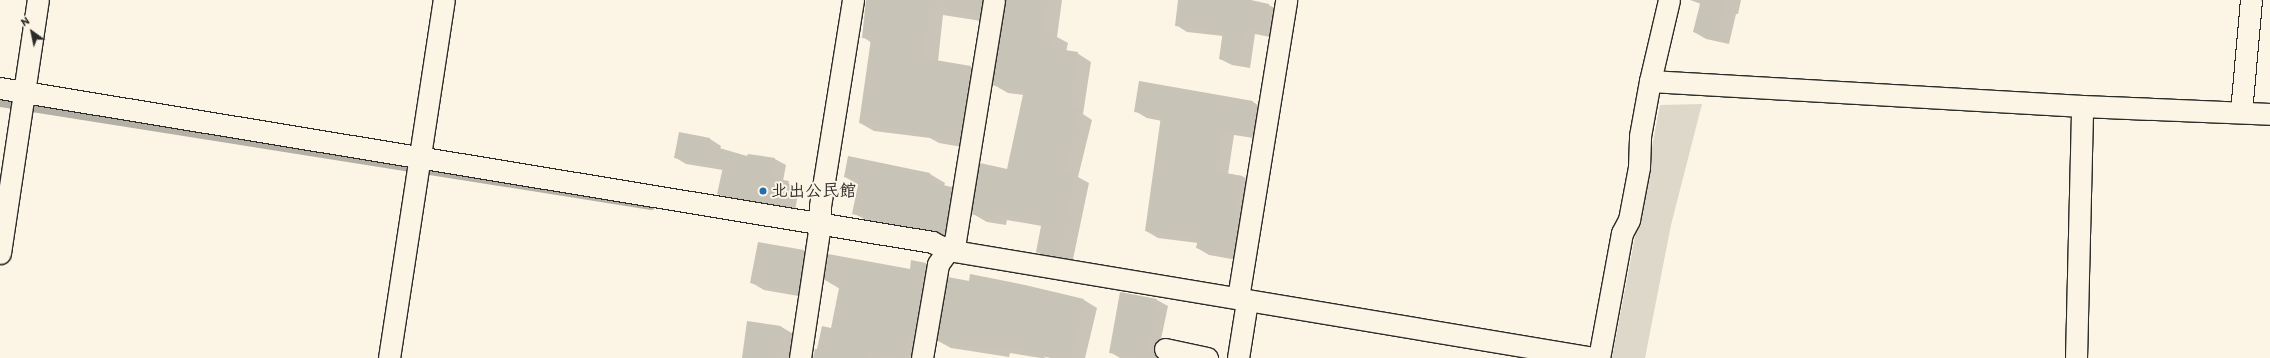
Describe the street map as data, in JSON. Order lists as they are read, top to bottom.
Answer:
{
  "places": ["北出公民館"],
  "north": "top left"
}
